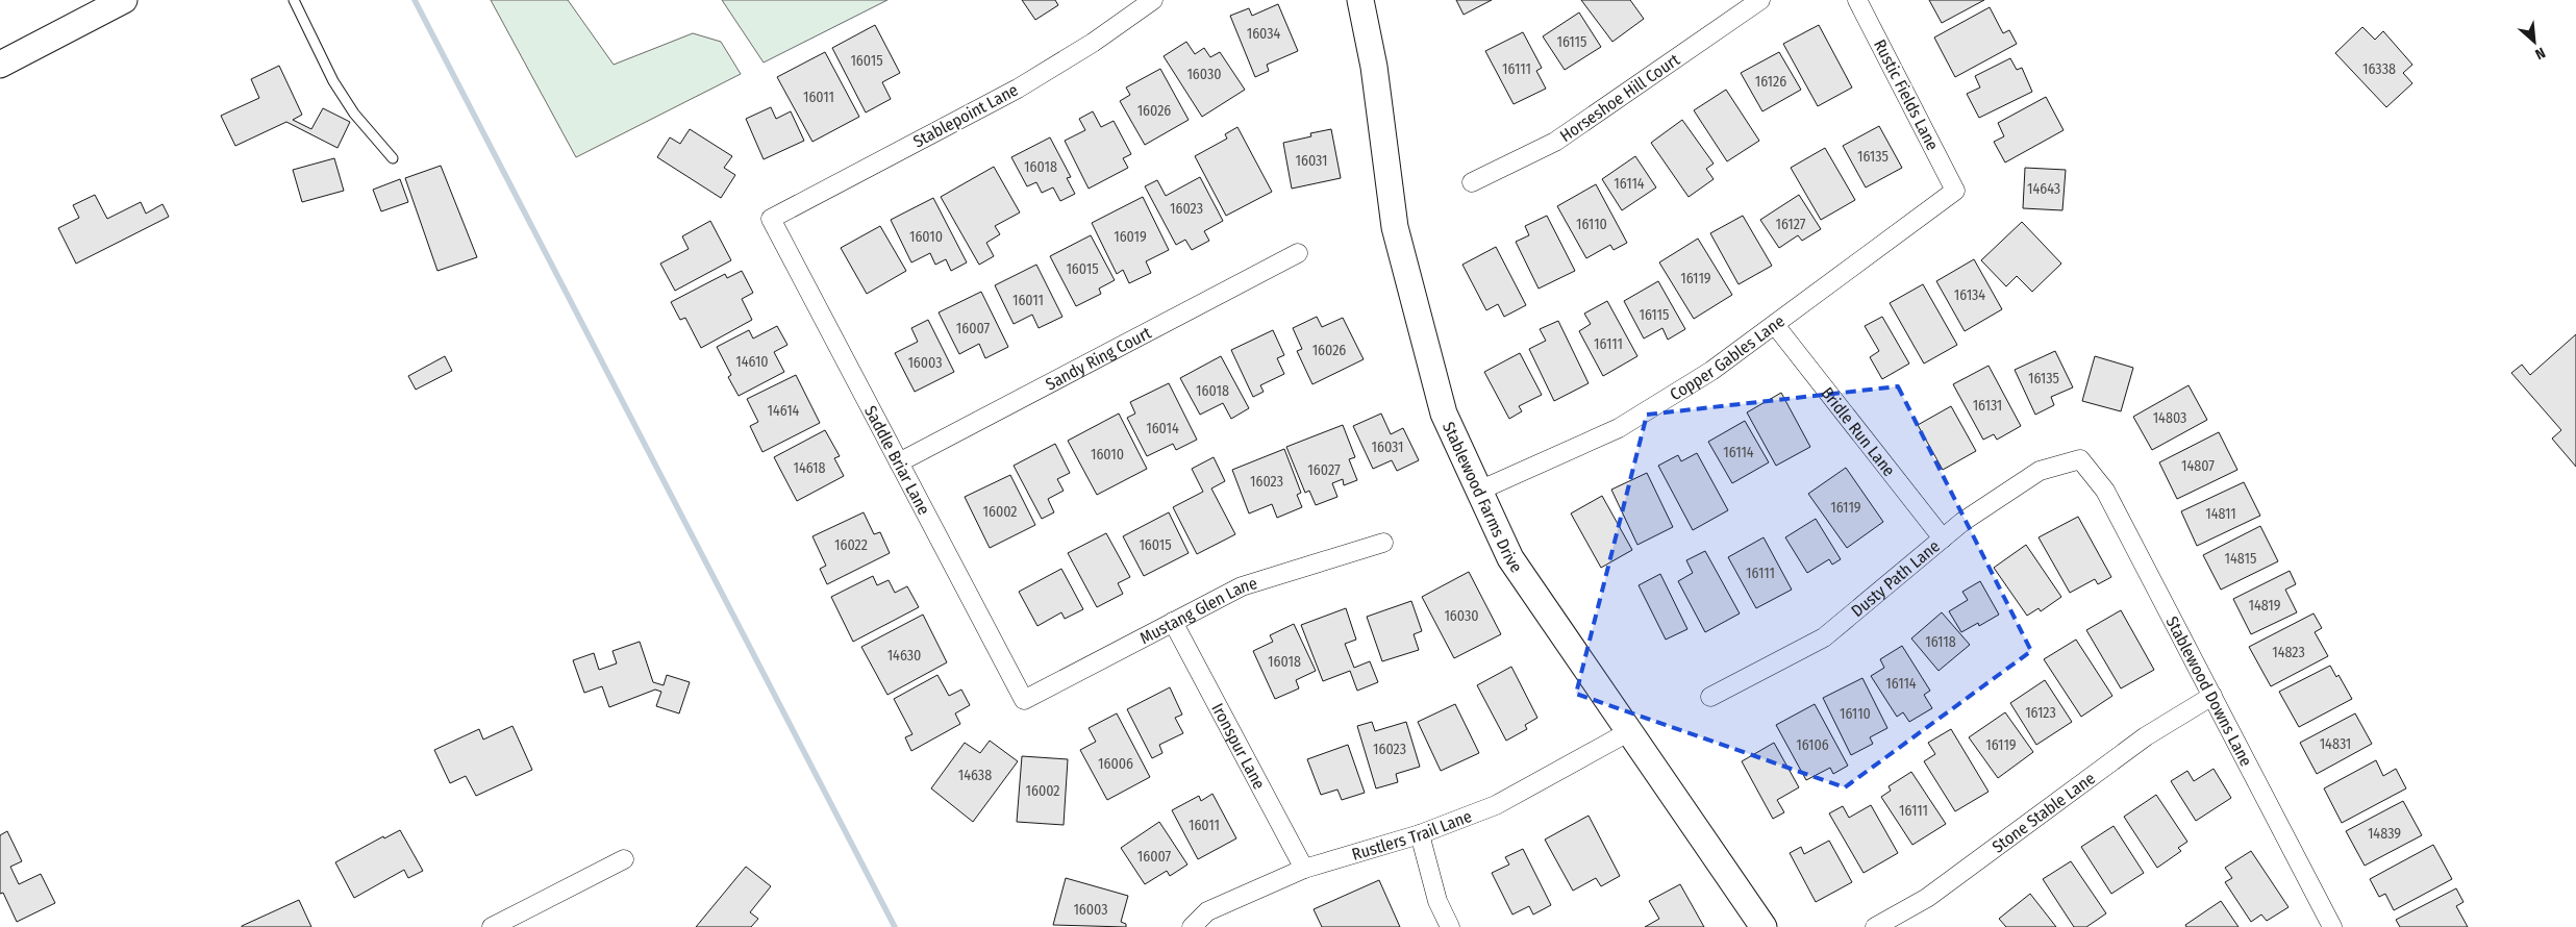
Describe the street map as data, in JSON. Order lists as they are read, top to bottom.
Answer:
{
  "streets": {
    "street": [
      "Rustic Fields Lane",
      "Horseshoe Hill Court",
      "Stablepoint Lane",
      "Sandy Ring Court",
      "Copper Gables Lane",
      "Bridle Run Lane",
      "Saddle Briar Lane",
      "Stablewood Farms Drive",
      "Dusty Path Lane",
      "Mustang Glen Lane",
      "Stablewood Downs Lane",
      "Ironspur Lane",
      "Stone Stable Lane",
      "Rustlers Trail Lane"
    ]
  },
  "crossings": [
    ["Rustic Fields Lane", "Copper Gables Lane"],
    ["Stablepoint Lane", "Saddle Briar Lane"],
    ["Sandy Ring Court", "Saddle Briar Lane"],
    ["Copper Gables Lane", "Bridle Run Lane"],
    ["Copper Gables Lane", "Stablewood Farms Drive"],
    ["Bridle Run Lane", "Dusty Path Lane"],
    ["Saddle Briar Lane", "Mustang Glen Lane"],
    ["Stablewood Farms Drive", "Rustlers Trail Lane"],
    ["Dusty Path Lane", "Stablewood Downs Lane"],
    ["Mustang Glen Lane", "Ironspur Lane"],
    ["Stablewood Downs Lane", "Stone Stable Lane"],
    ["Ironspur Lane", "Rustlers Trail Lane"]
  ],
  "house_numbers": [
    "16034",
    "16115",
    "16015",
    "16111",
    "16338",
    "16030",
    "16126",
    "16011",
    "16026",
    "16135",
    "16031",
    "16018",
    "16114",
    "14643",
    "16023",
    "16110",
    "16127",
    "16010",
    "16019",
    "16015",
    "16119",
    "16134",
    "16011",
    "16115",
    "16007",
    "16111",
    "16026",
    "14610",
    "16003",
    "16135",
    "16018",
    "16131",
    "14614",
    "14803",
    "16014",
    "16031",
    "16114",
    "16010",
    "14807",
    "14618",
    "16027",
    "16023",
    "16119",
    "16002",
    "14811",
    "16022",
    "16015",
    "14815",
    "16111",
    "14819",
    "16030",
    "16118",
    "14823",
    "14630",
    "16018",
    "16114",
    "16123",
    "16110",
    "14831",
    "16106",
    "16119",
    "16023",
    "16006",
    "14638",
    "16002",
    "16111",
    "16011",
    "14839",
    "16007",
    "16003"
  ],
  "north": "bottom right"
}
